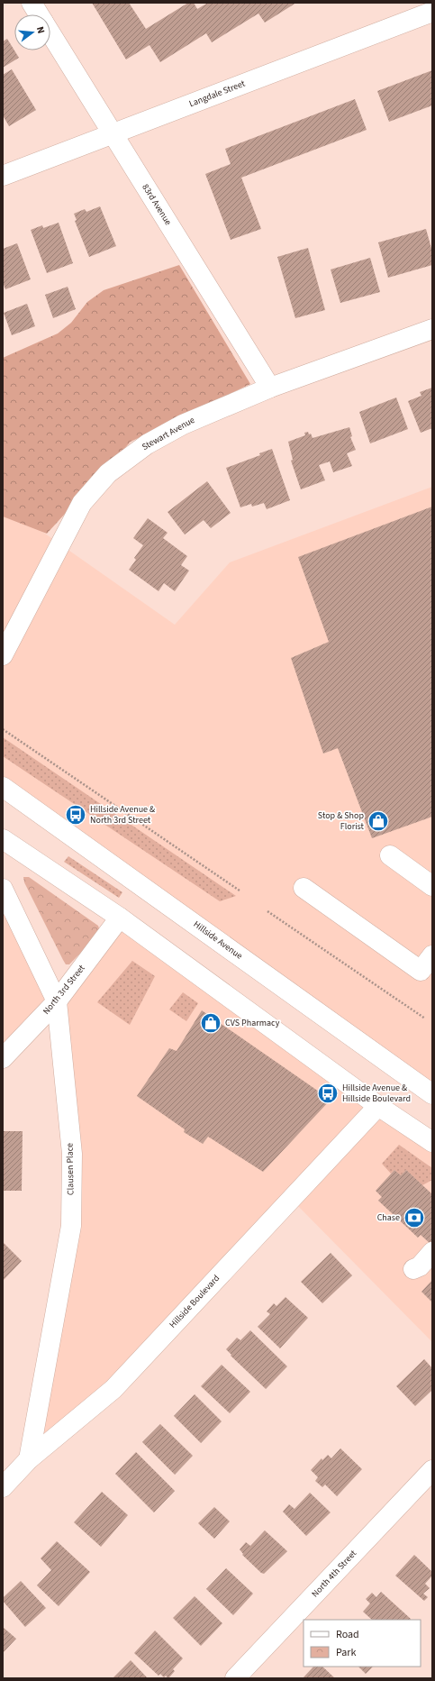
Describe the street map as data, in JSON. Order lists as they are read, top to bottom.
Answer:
{
  "streets": {
    "street": [
      "Langdale Street",
      "83rd Avenue",
      "Stewart Avenue",
      "Hillside Avenue",
      "North 3rd Street",
      "Clausen Place",
      "Hillside Boulevard",
      "North 4th Street"
    ]
  },
  "crossings": [
    ["Langdale Street", "83rd Avenue"],
    ["83rd Avenue", "Stewart Avenue"],
    ["North 3rd Street", "Clausen Place"],
    ["Clausen Place", "Hillside Boulevard"]
  ],
  "places": {
    "bus stop": ["Hillside Avenue & North 3rd Street", "Hillside Avenue & Hillside Boulevard"],
    "shop": ["Stop & Shop Florist", "CVS Pharmacy"],
    "bank": ["Chase"]
  },
  "legend": ["Road", "Park"],
  "north": "right"
}
